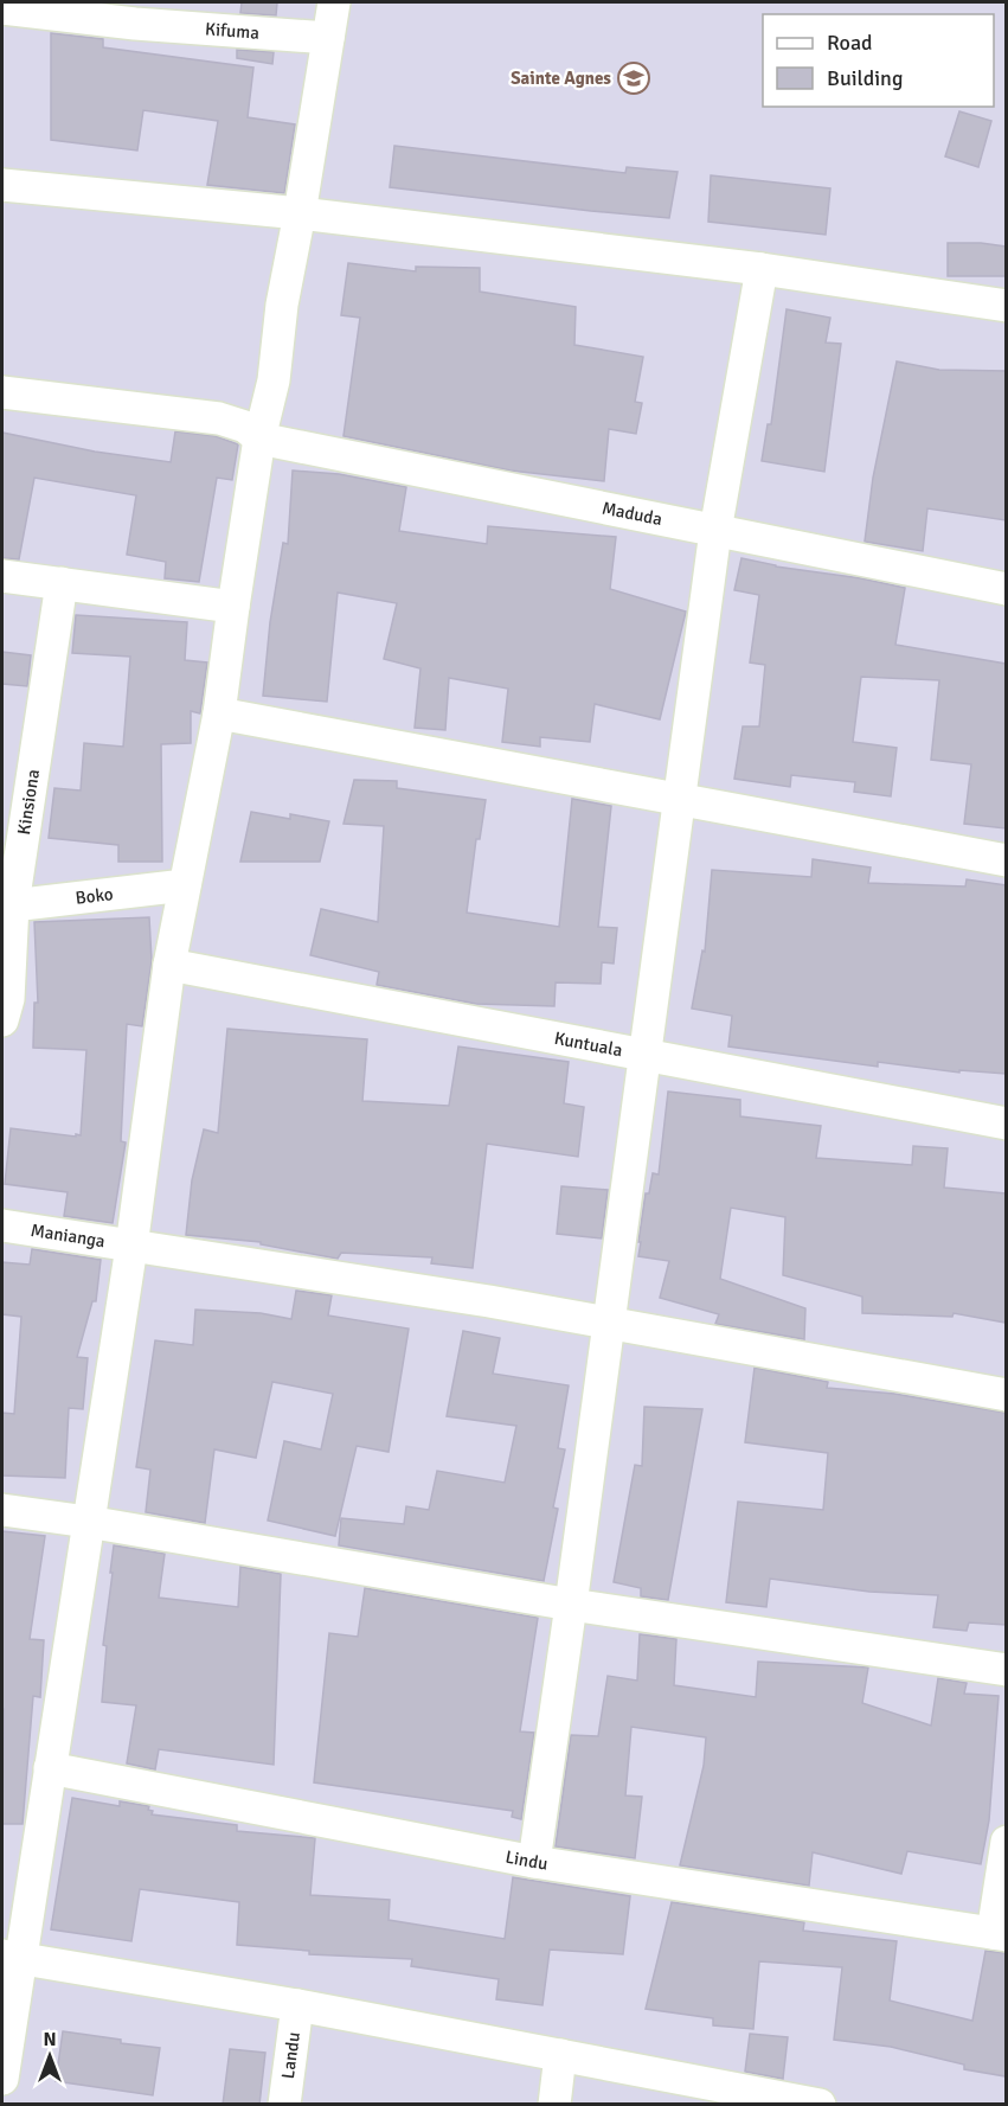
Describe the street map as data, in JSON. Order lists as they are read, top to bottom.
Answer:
{
  "streets": {
    "street": [
      "Kifuma",
      "Maduda",
      "Kinsiona",
      "Boko",
      "Kuntuala",
      "Manianga",
      "Lindu",
      "Landu"
    ]
  },
  "crossings": [
    ["Kinsiona", "Boko"]
  ],
  "places": {
    "school or university": ["Sainte Agnes"]
  },
  "legend": ["Road", "Building"],
  "north": "top"
}
